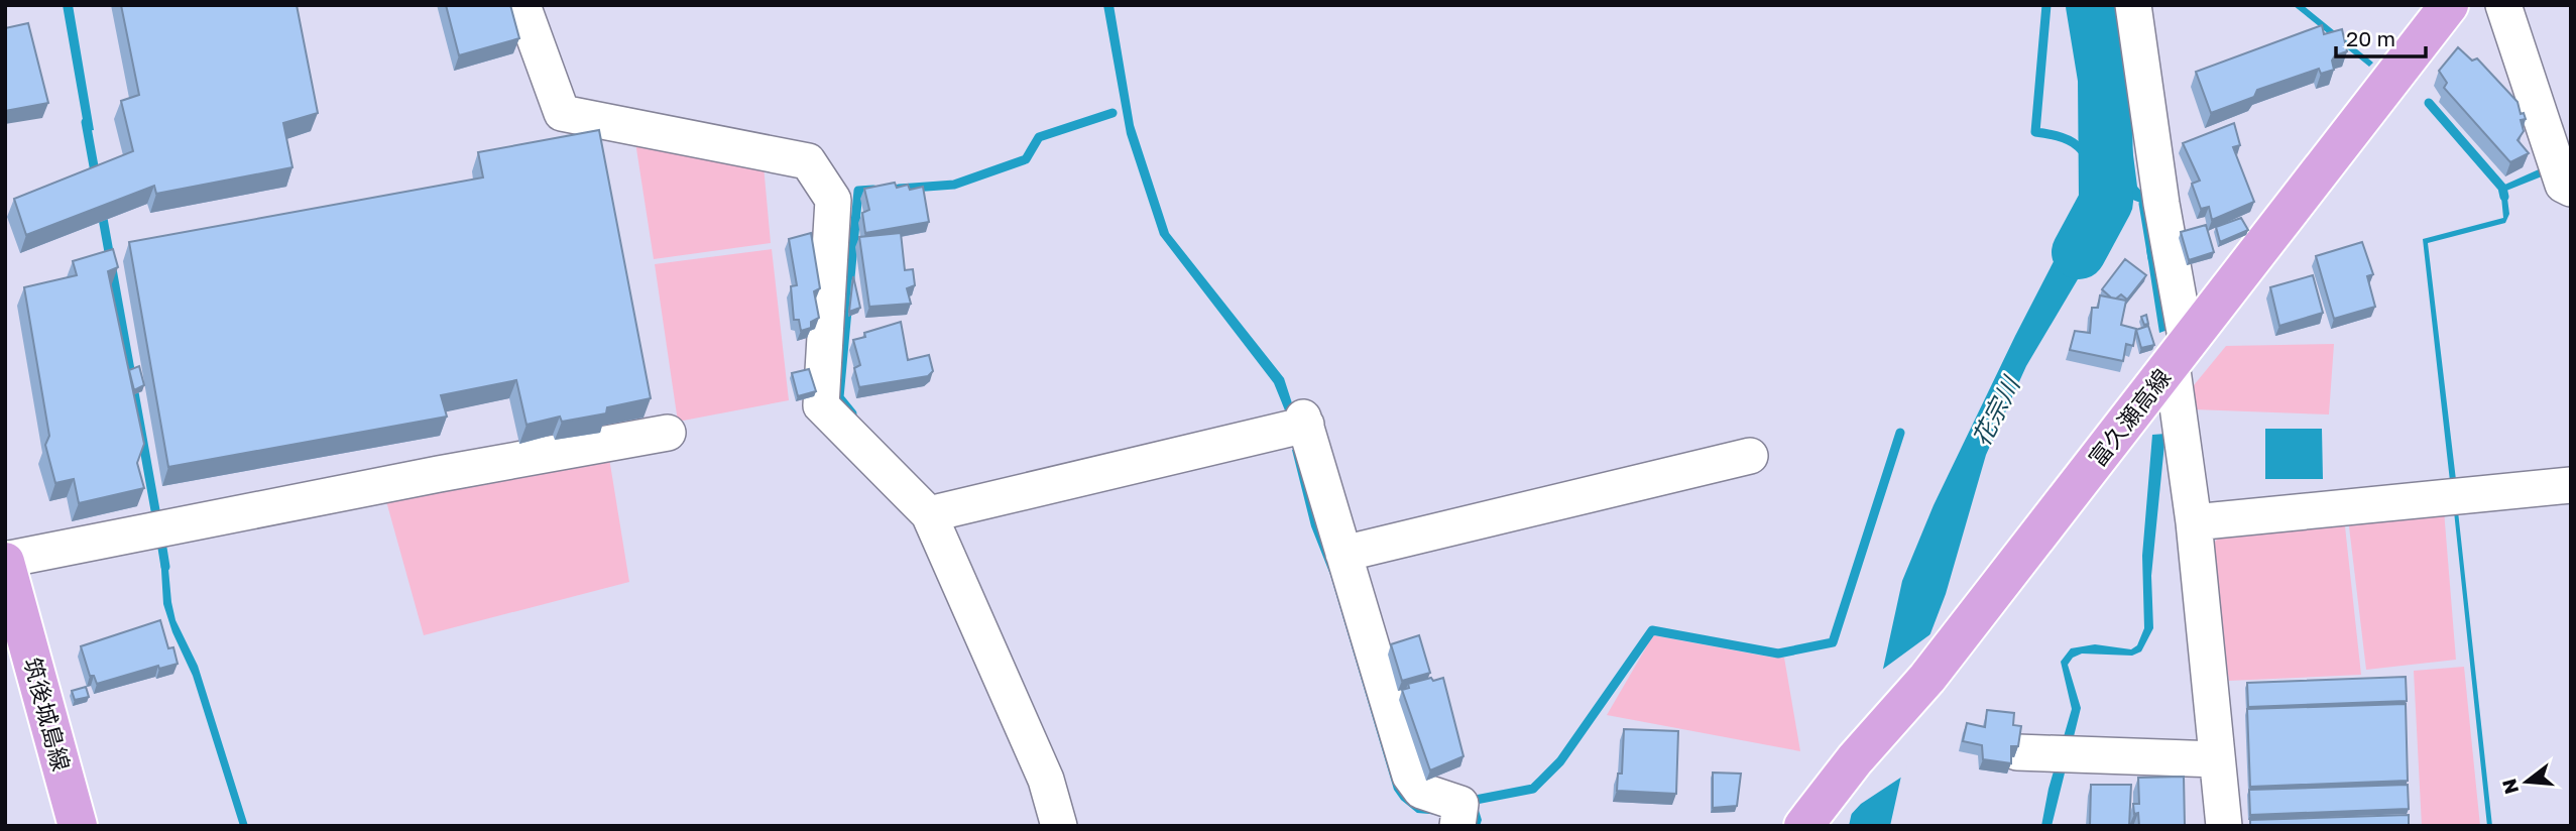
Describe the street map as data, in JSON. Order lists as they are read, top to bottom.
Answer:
{
  "streets": {
    "main road": ["富久瀬高線", "筑後城島線"]
  },
  "water": ["花宗川"],
  "scale_bar": "20 m",
  "north": "left"
}
